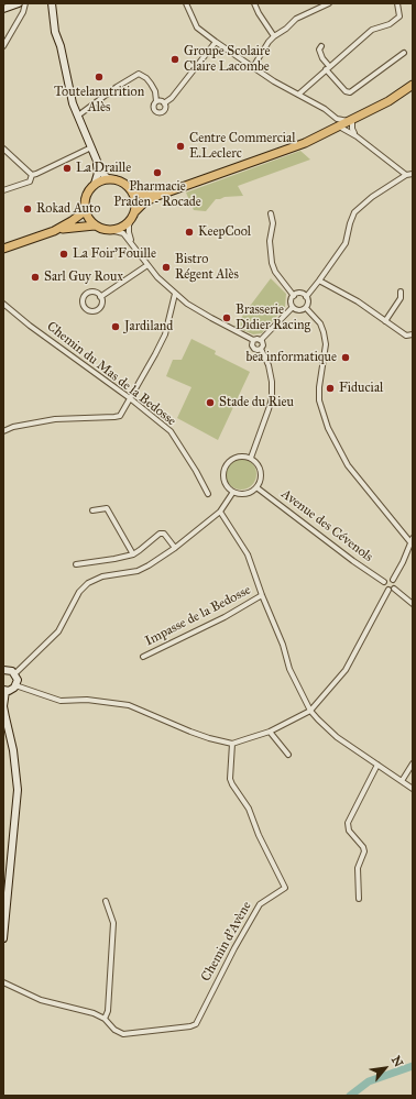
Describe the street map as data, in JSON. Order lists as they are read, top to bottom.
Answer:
{
  "streets": {
    "street": [
      "Chemin du Mas de la Bedosse",
      "Avenue des Cévenols",
      "Impasse de la Bedosse",
      "Chemin d'Avène"
    ]
  },
  "places": [
    "Groupe Scolaire Claire Lacombe",
    "Toutelanutrition Alès",
    "Centre Commercial E.Leclerc",
    "La Draille",
    "Pharmacie Praden - Rocade",
    "Rokad Auto",
    "KeepCool",
    "La Foir'Fouille",
    "Bistro Régent Alès",
    "Sarl Guy Roux",
    "Brasserie Didier Racing",
    "Jardiland",
    "bea informatique",
    "Fiducial",
    "Stade du Rieu"
  ],
  "north": "top right"
}
